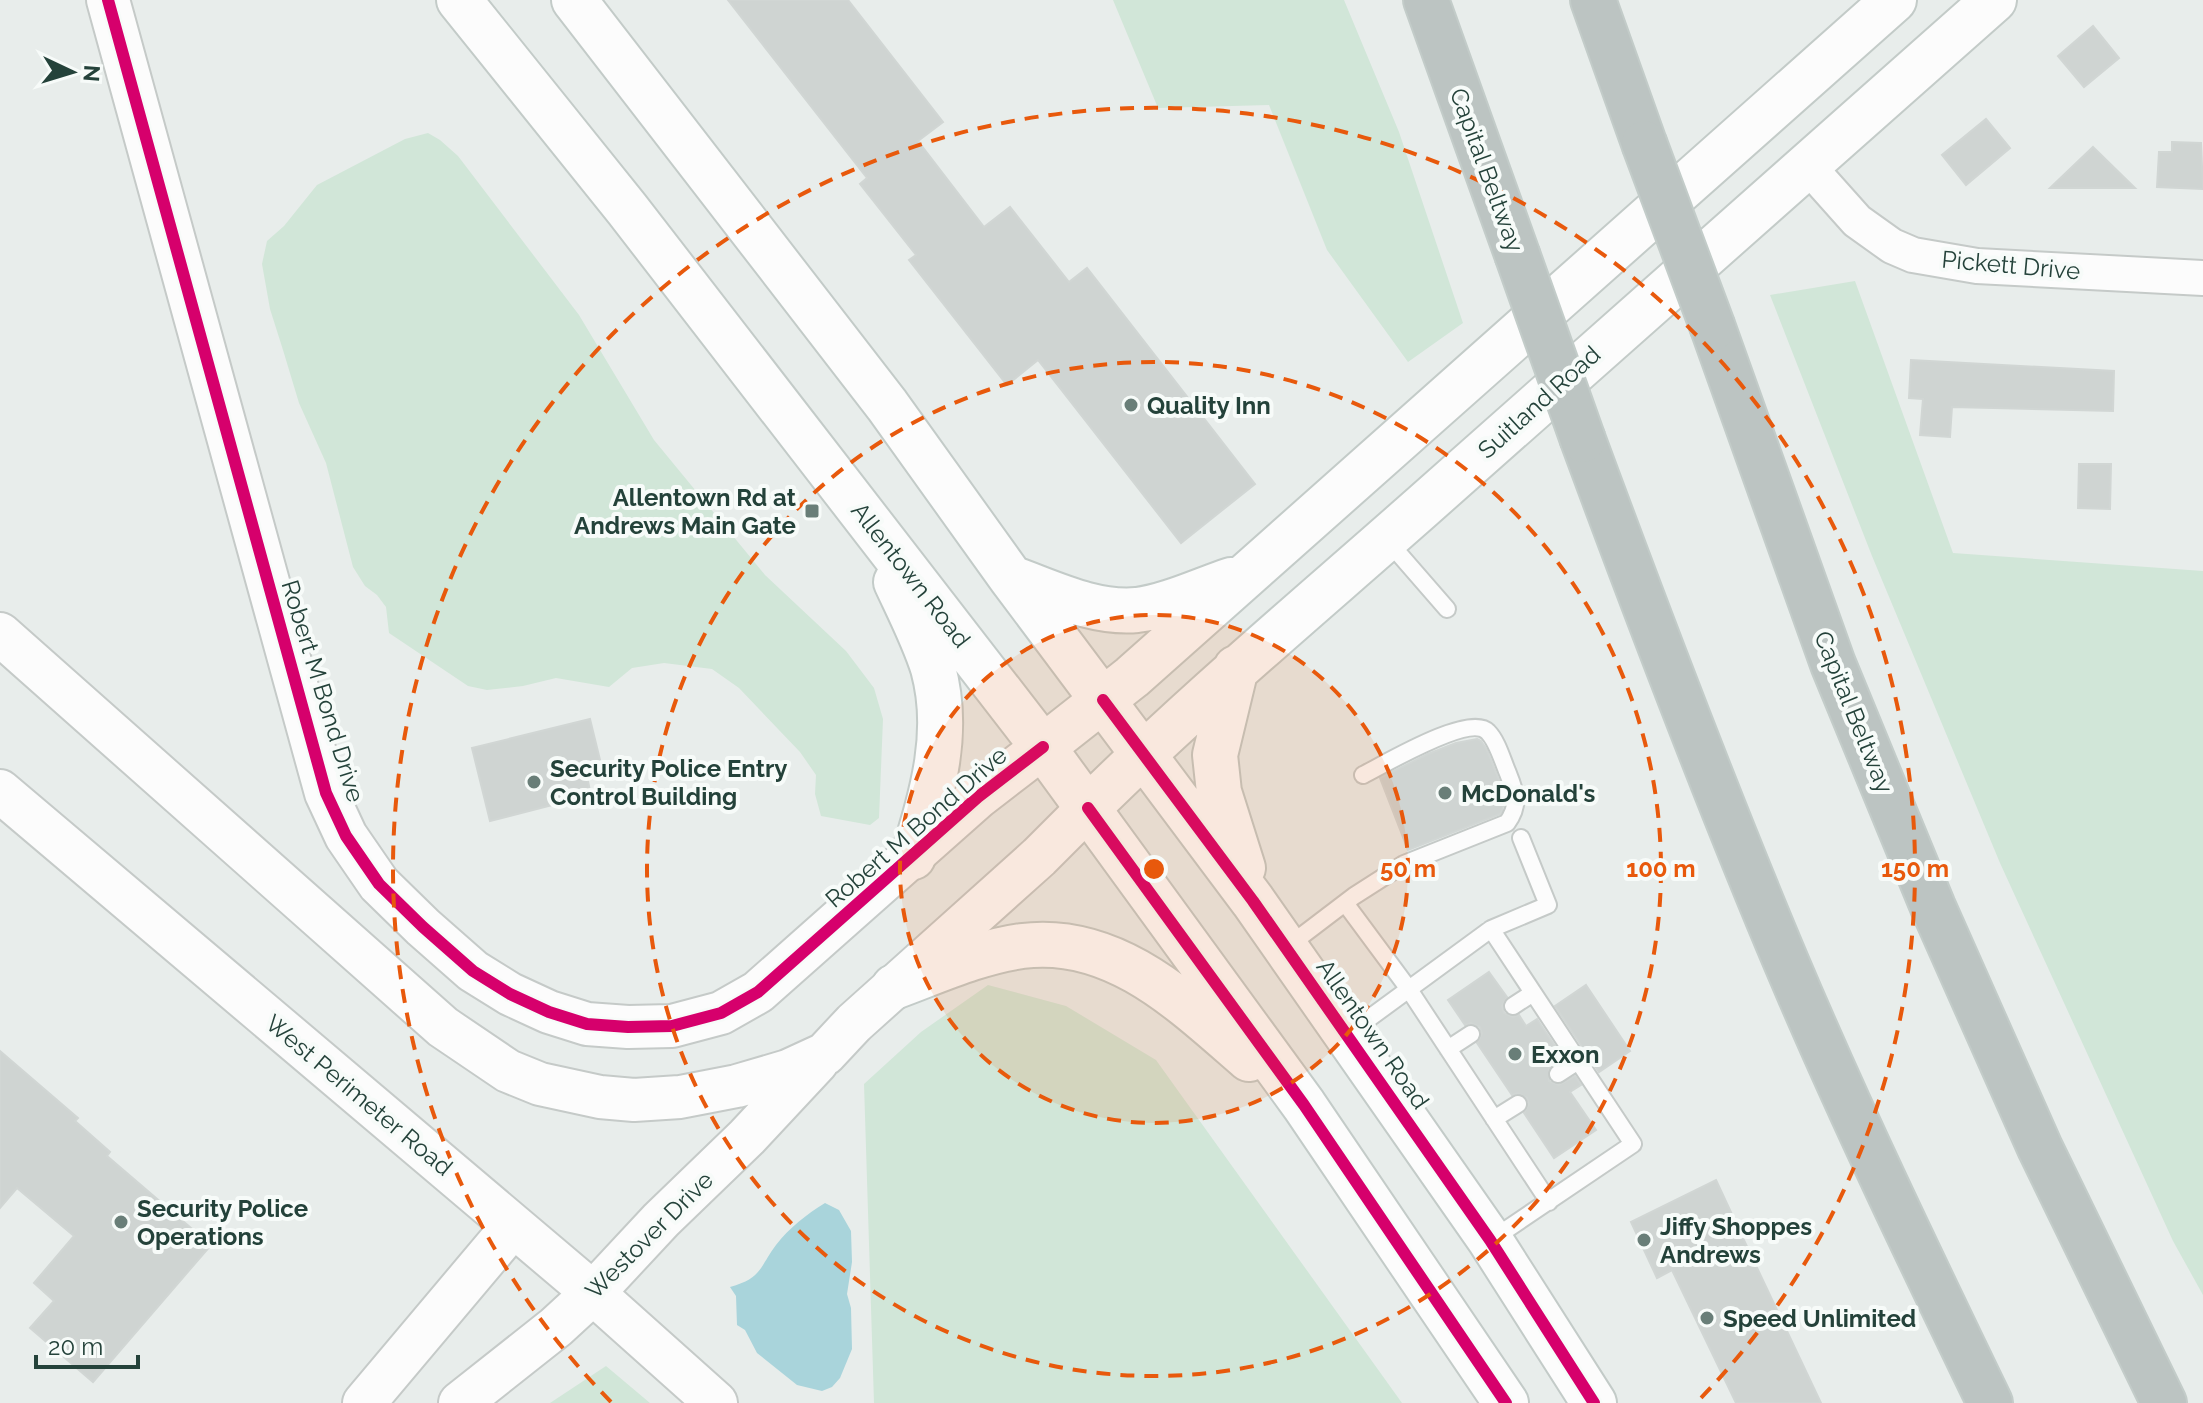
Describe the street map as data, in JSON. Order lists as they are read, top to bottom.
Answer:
{
  "streets": {
    "highway": ["Capital Beltway"],
    "main road": ["Suitland Road", "Allentown Road"],
    "street": [
      "Pickett Drive",
      "Robert M Bond Drive",
      "West Perimeter Road",
      "Westover Drive"
    ]
  },
  "crossings": [
    ["Pickett Drive", "Suitland Road"],
    ["Suitland Road", "Allentown Road"],
    ["Allentown Road", "Robert M Bond Drive"],
    ["West Perimeter Road", "Westover Drive"]
  ],
  "places": {
    "other": [
      "Quality Inn",
      "Security Police Entry Control Building",
      "McDonald's",
      "Exxon",
      "Security Police Operations",
      "Jiffy Shoppes Andrews",
      "Speed Unlimited"
    ],
    "transit": ["Allentown Rd at Andrews Main Gate"]
  },
  "scale_bar": "20 m",
  "north": "right",
  "rings": ["50 m", "100 m", "150 m"]
}
